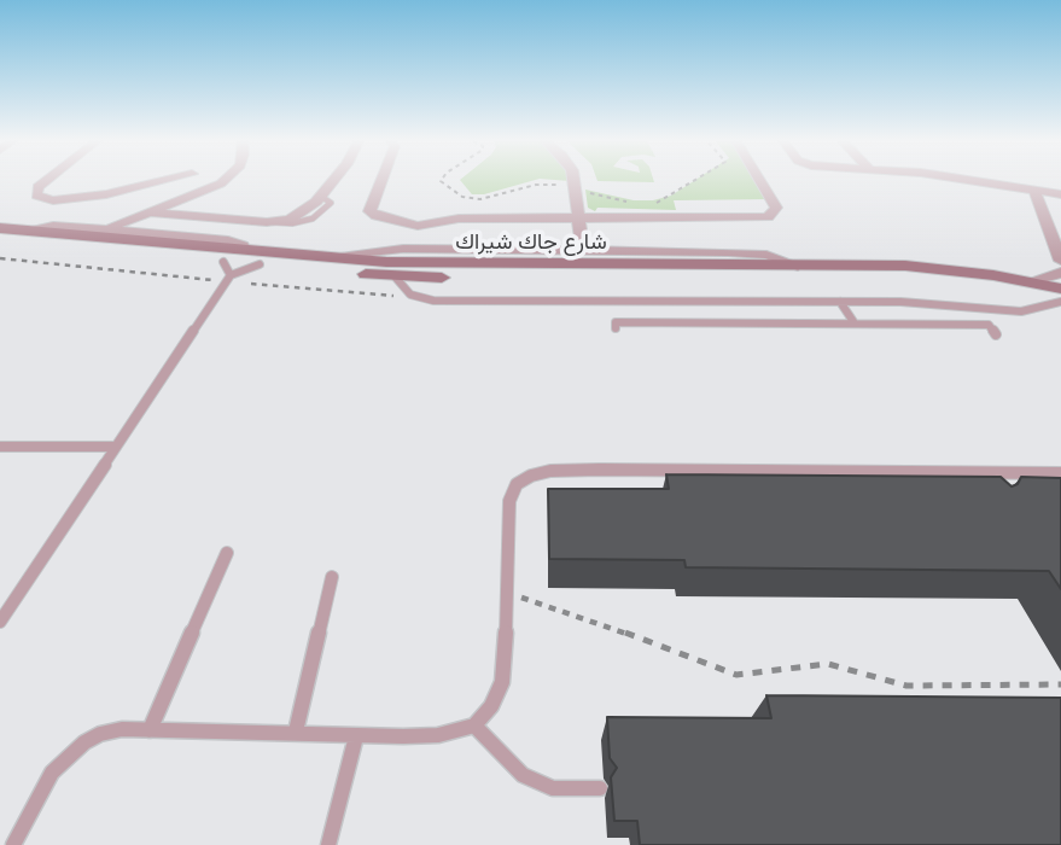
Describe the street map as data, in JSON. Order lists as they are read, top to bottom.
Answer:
{
  "streets": {
    "street": ["شارع جاك شيراك"]
  }
}
